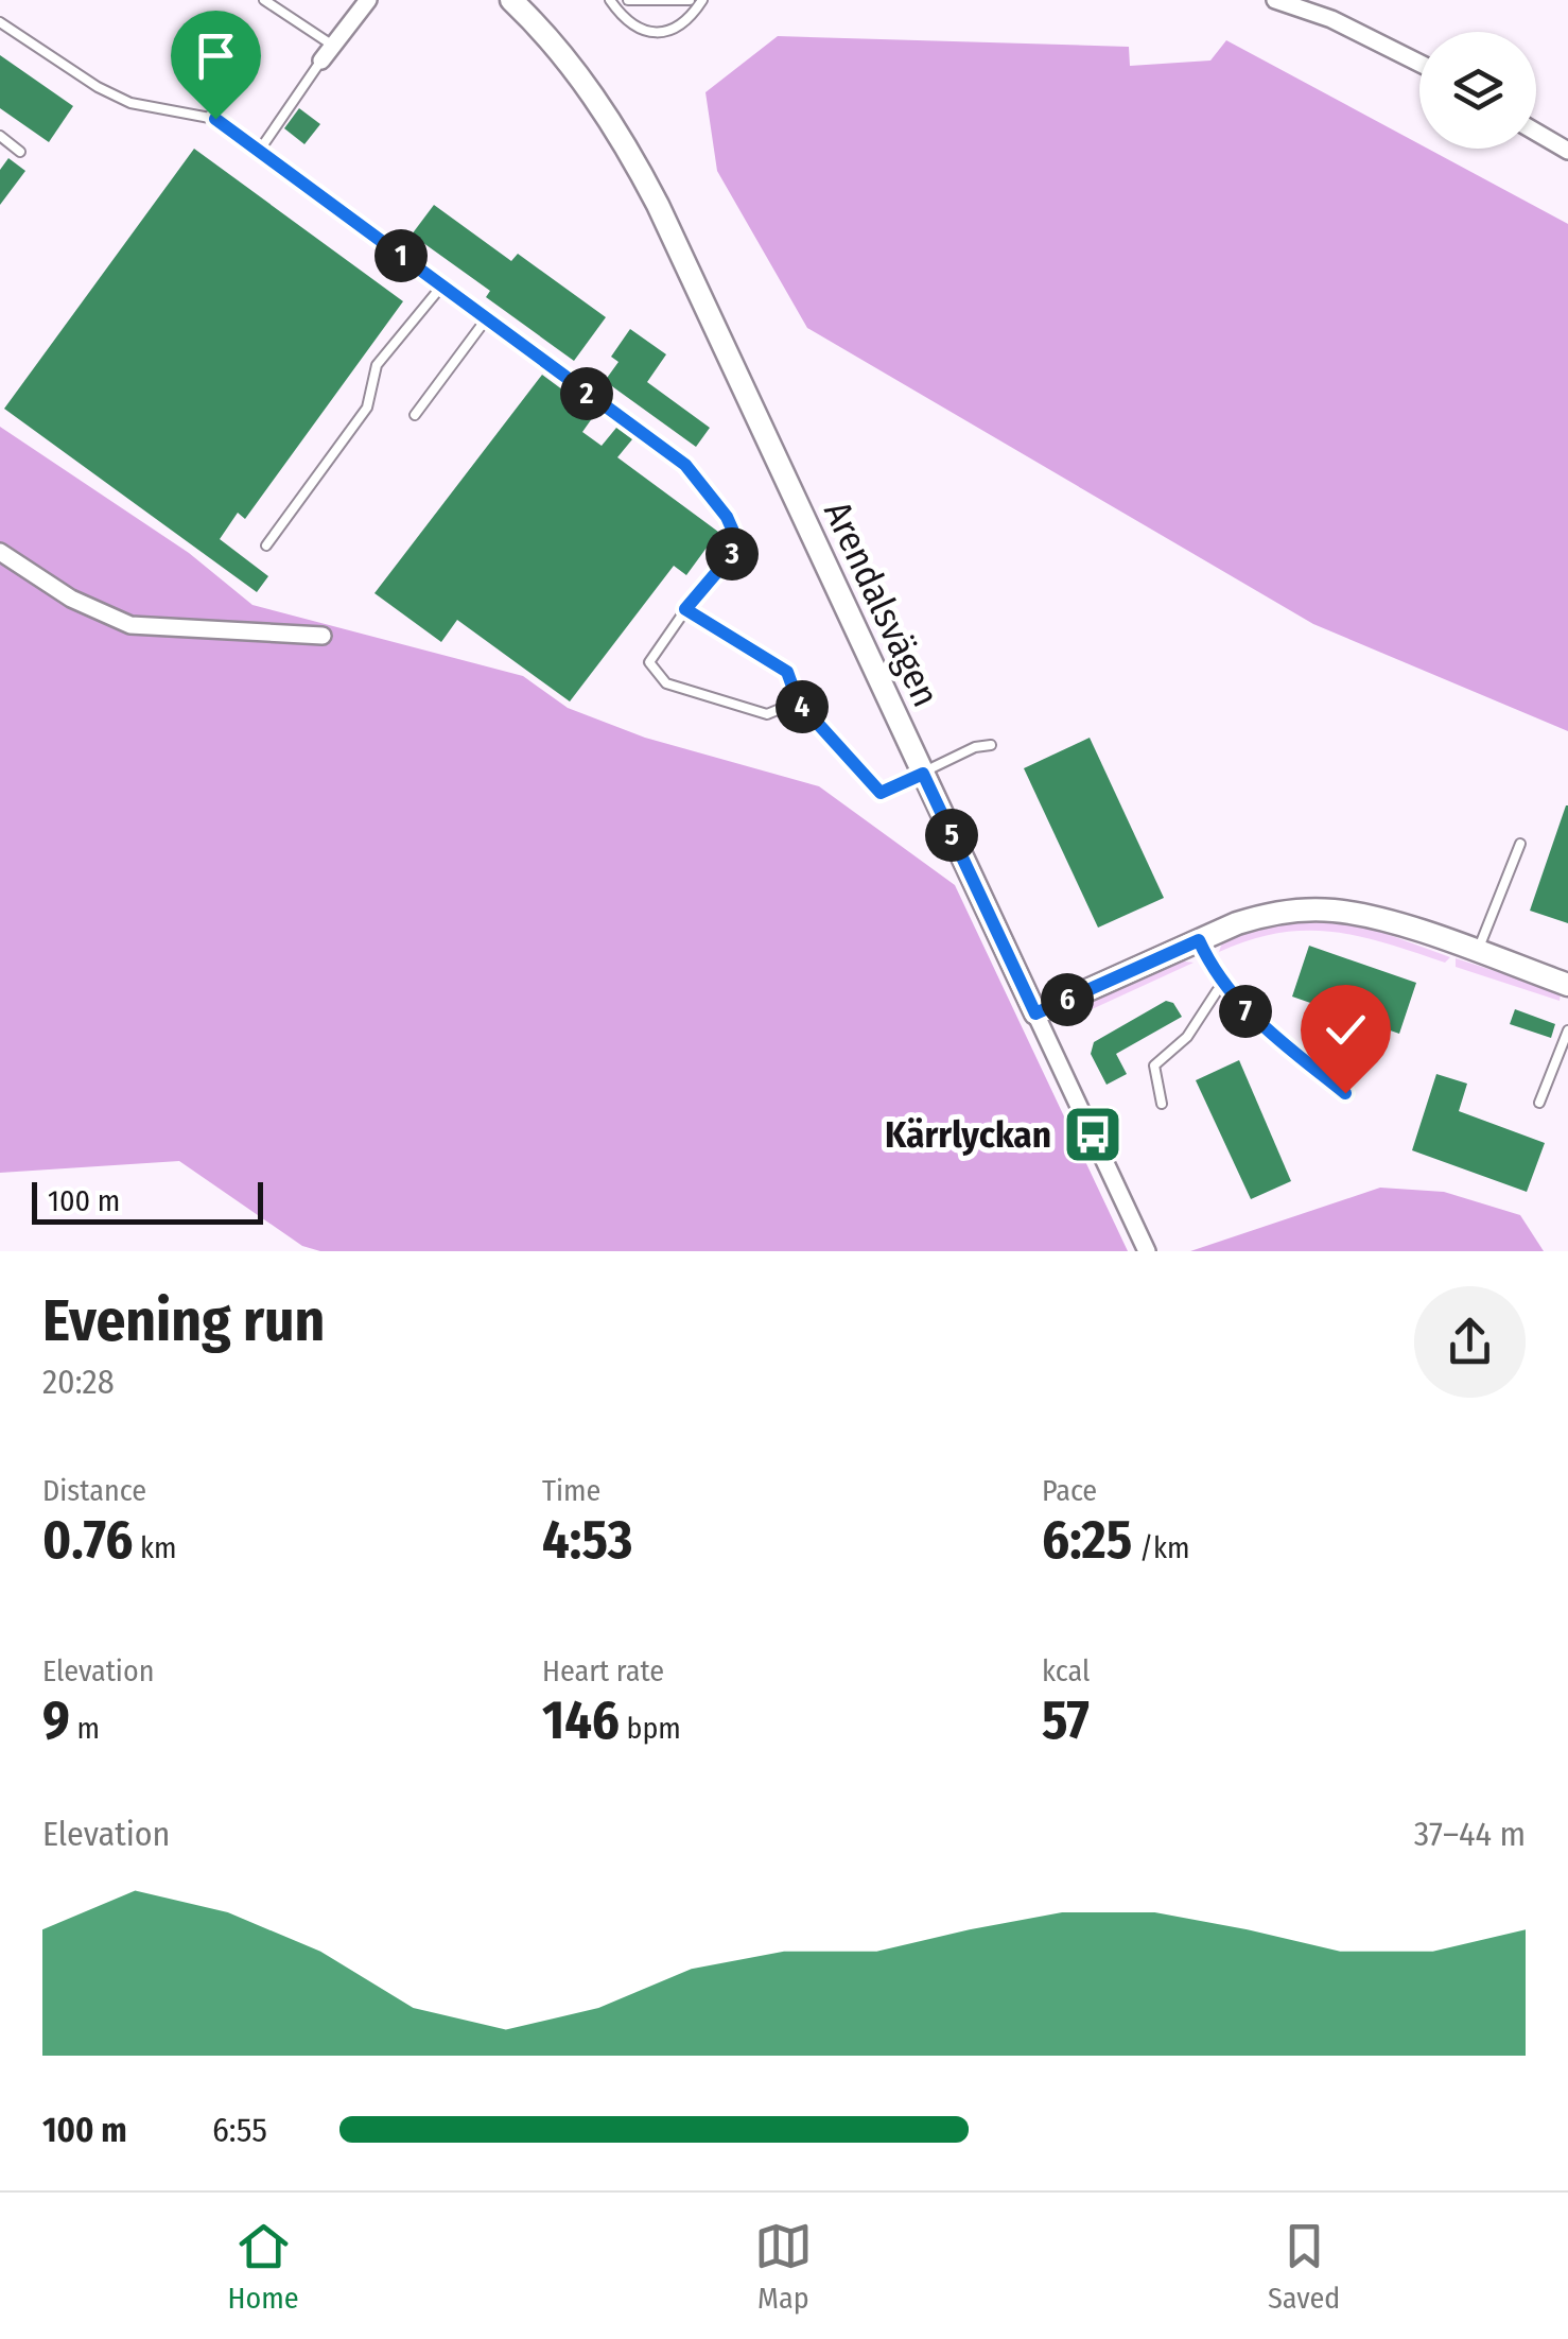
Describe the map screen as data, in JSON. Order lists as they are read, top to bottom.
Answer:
{
  "streets": {
    "street": ["Arendalsvägen"]
  },
  "places": {
    "bus stop": ["Kärrlyckan"]
  },
  "scale_bar": "100 m",
  "page": {
    "pins": [
      "1",
      "2",
      "3",
      "4",
      "5",
      "6",
      "7"
    ],
    "scale": "100 m",
    "heading": ["Evening run", "20:28"],
    "stats": [
      ["Distance", "0.76 km"],
      ["Time", "4:53"],
      ["Pace", "6:25 /km"],
      ["Elevation", "9 m"],
      ["Heart rate", "146 bpm"],
      ["kcal", "57"]
    ],
    "chart": ["Elevation", "37–44 m"],
    "list": [
      {
        "name": "100 m",
        "note": "6:55"
      }
    ],
    "tabs": ["Home", "Map", "Saved"]
  }
}
